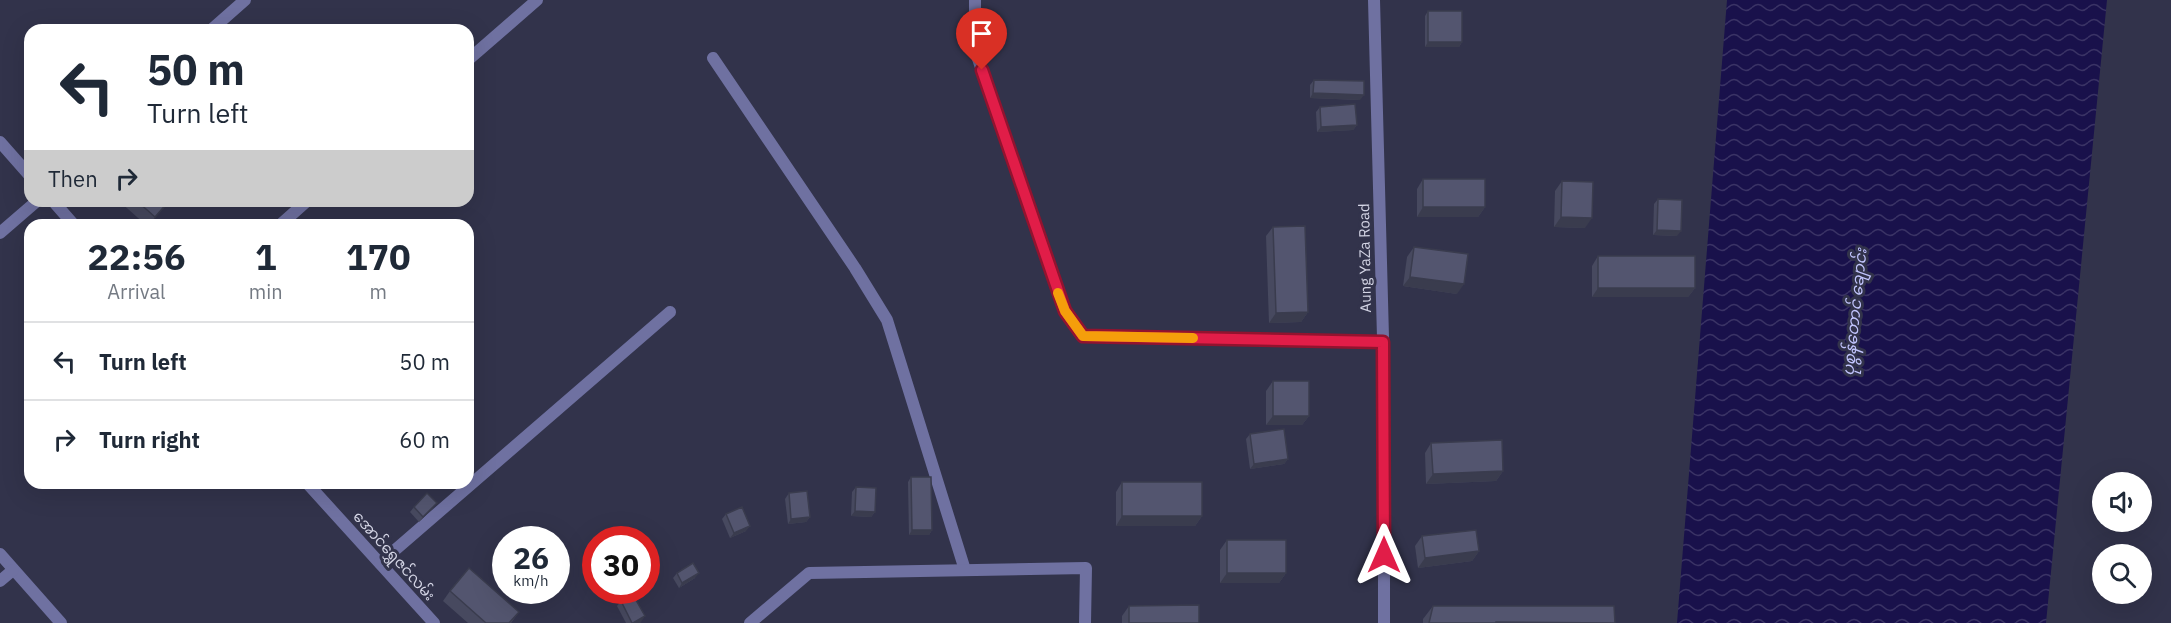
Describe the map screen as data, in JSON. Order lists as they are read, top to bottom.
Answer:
{
  "streets": {
    "street": ["Aung YaZa Road", "အောင်ရွှေဇင်လမ်း"]
  },
  "water": ["ပုစွန်တောင် ချောင်း"],
  "page": {
    "turn": ["50 m", "Turn left"],
    "then": "Then",
    "eta": [
      "22:56",
      "Arrival",
      "1",
      "min",
      "170",
      "m"
    ],
    "list": [
      {
        "name": "Turn left",
        "value": "50 m"
      },
      {
        "name": "Turn right",
        "value": "60 m"
      }
    ],
    "speed": "26 km/h",
    "limit": "30"
  }
}
